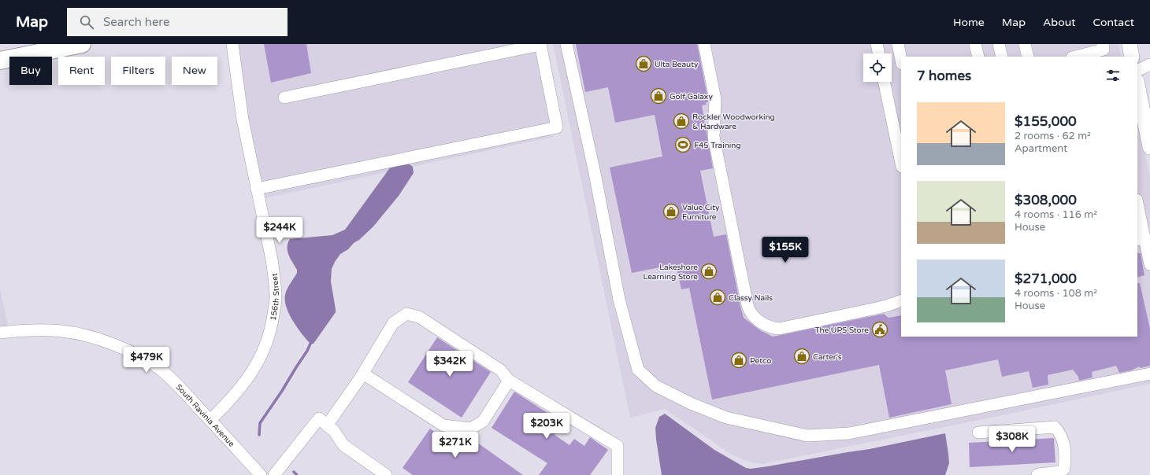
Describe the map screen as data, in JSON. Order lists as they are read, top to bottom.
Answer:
{
  "streets": {
    "street": ["156th Street", "South Ravinia Avenue"]
  },
  "crossings": [
    ["156th Street", "South Ravinia Avenue"]
  ],
  "places": {
    "shop": [
      "Ulta Beauty",
      "Golf Galaxy",
      "Rockler Woodworking & Hardware",
      "Value City Furniture",
      "Lakeshore Learning Store",
      "Classy Nails",
      "Carter's",
      "Petco"
    ],
    "sports": ["F45 Training"],
    "public building": ["The UPS Store"]
  },
  "page": {
    "header": "Map",
    "search": "Search here",
    "nav": [
      "Home",
      "Map",
      "About",
      "Contact"
    ],
    "chip": [
      "Buy",
      "Rent",
      "Filters",
      "New"
    ],
    "heading": "7 homes",
    "list": [
      {
        "name": "$155,000",
        "note": "2 rooms · 62 m² · Apartment"
      },
      {
        "name": "$308,000",
        "note": "4 rooms · 116 m² · House"
      },
      {
        "name": "$271,000",
        "note": "4 rooms · 108 m² · House"
      }
    ],
    "price": [
      "$244K",
      "$155K",
      "$479K",
      "$342K",
      "$203K",
      "$308K",
      "$271K"
    ]
  }
}
